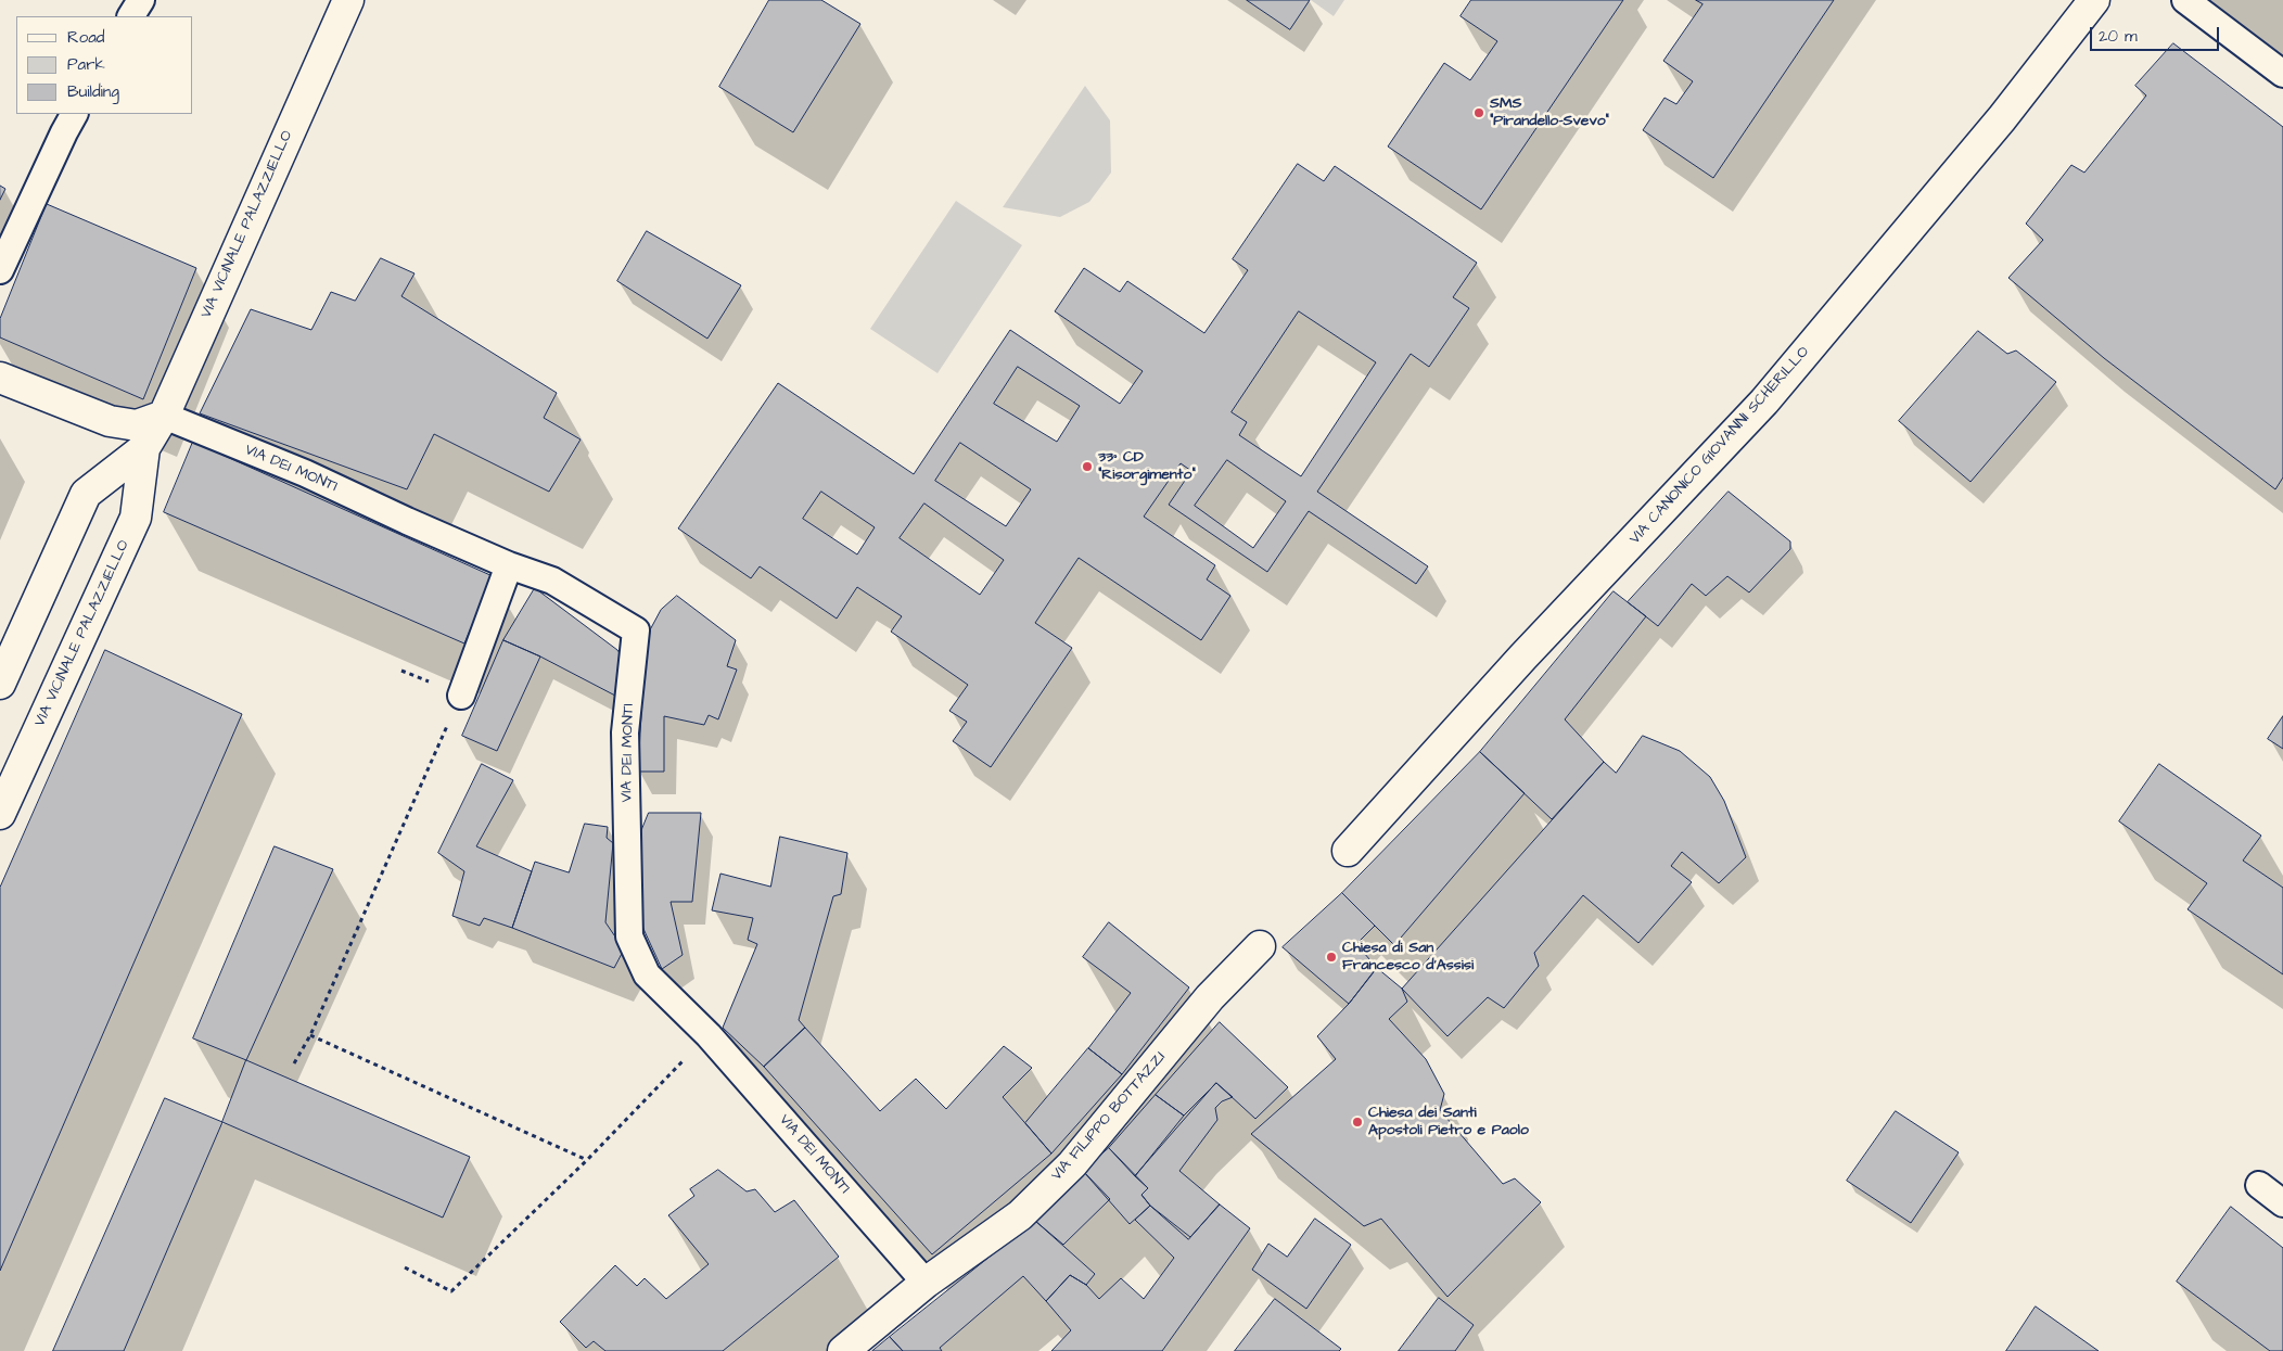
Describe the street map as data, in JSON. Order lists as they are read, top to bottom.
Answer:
{
  "streets": {
    "street": ["VIA VICINALE PALAZZIELLO", "VIA CANONICO GIOVANNI SCHERILLO", "VIA FILIPPO BOTTAZZI"],
    "lane": ["VIA DEI MONTI"]
  },
  "crossings": [
    ["VIA VICINALE PALAZZIELLO", "VIA DEI MONTI"],
    ["VIA DEI MONTI", "VIA FILIPPO BOTTAZZI"]
  ],
  "places": [
    "SMS \"Pirandello-Svevo\"",
    "33° CD \"Risorgimento\"",
    "Chiesa di San Francesco d'Assisi",
    "Chiesa dei Santi Apostoli Pietro e Paolo"
  ],
  "legend": ["Road", "Park", "Building"],
  "scale_bar": "20 m"
}
